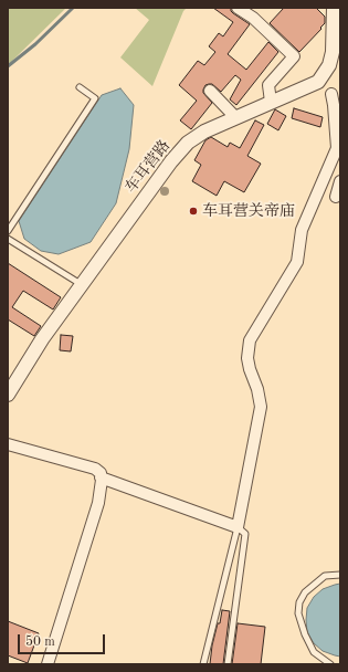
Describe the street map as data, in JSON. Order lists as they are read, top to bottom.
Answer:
{
  "streets": {
    "street": ["车耳营路"]
  },
  "places": ["车耳营关帝庙"],
  "scale_bar": "50 m"
}
